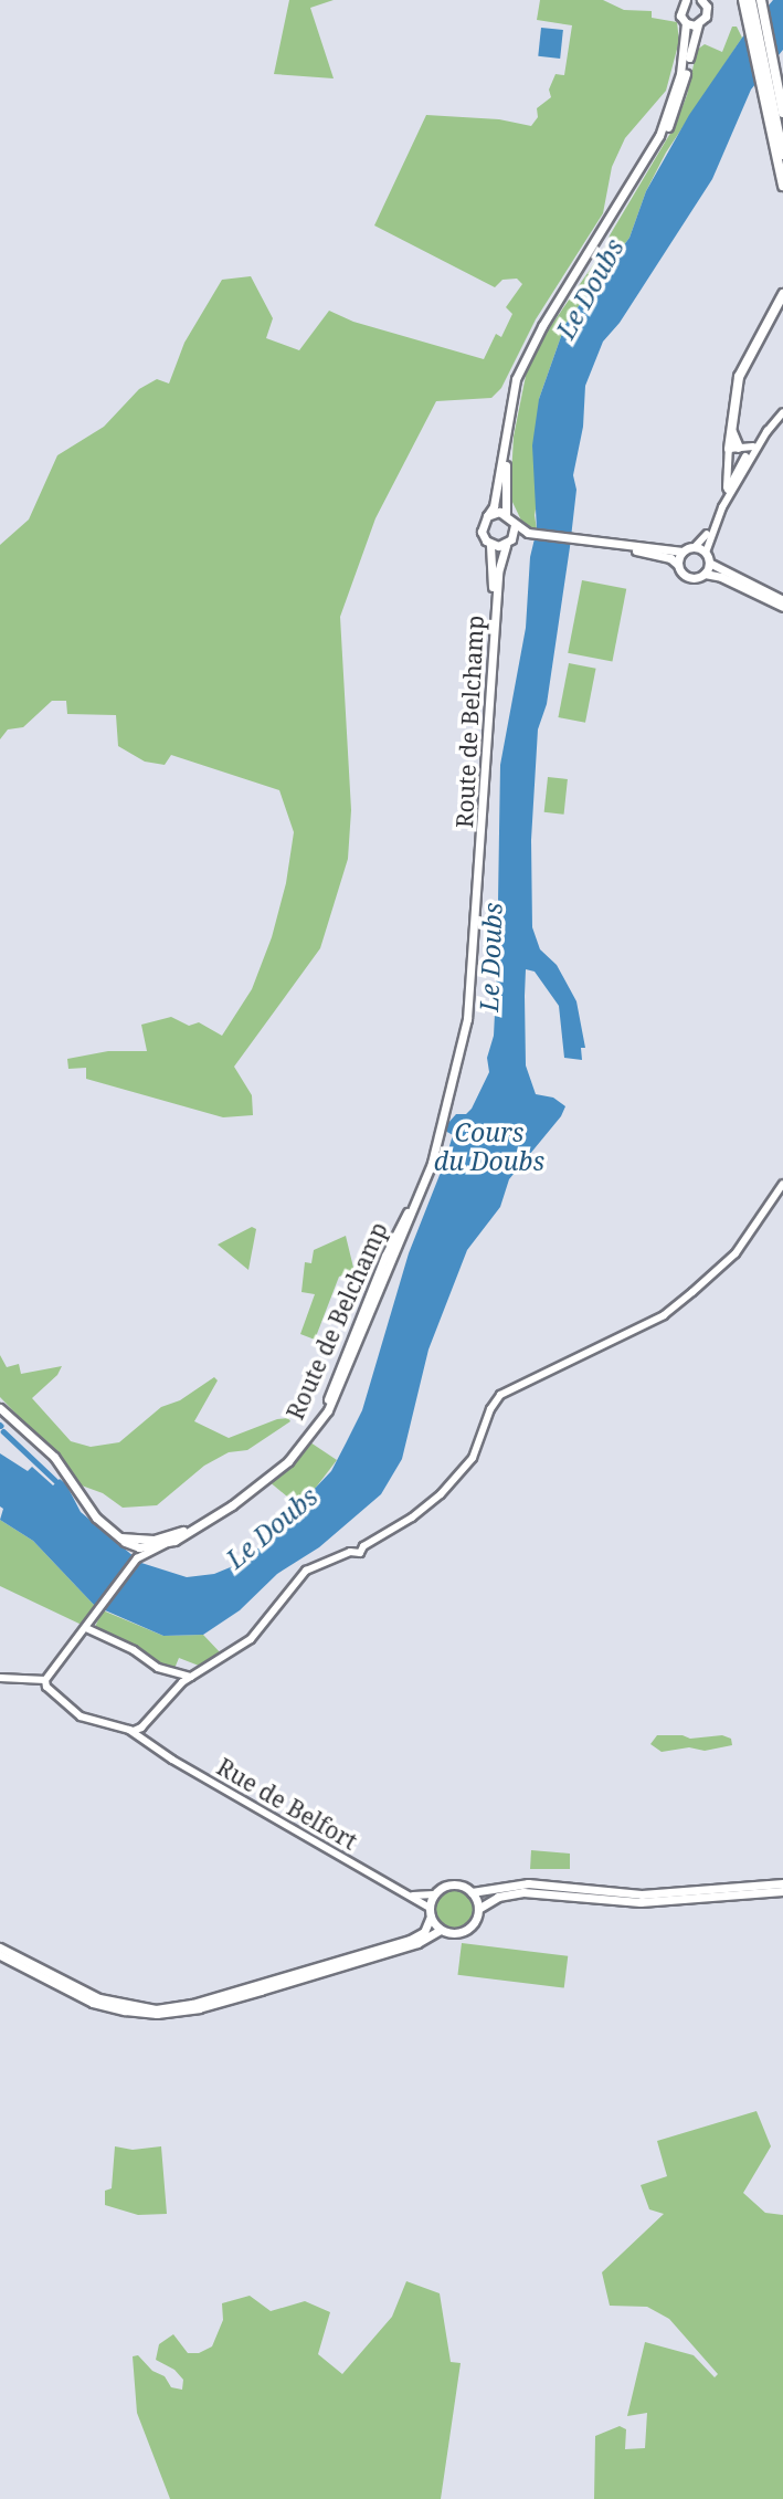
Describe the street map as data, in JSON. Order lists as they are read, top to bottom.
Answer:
{
  "streets": {
    "main road": ["Route de Belchamp"],
    "street": ["Rue de Belfort"]
  },
  "water": ["Le Doubs", "Cours du Doubs"]
}
